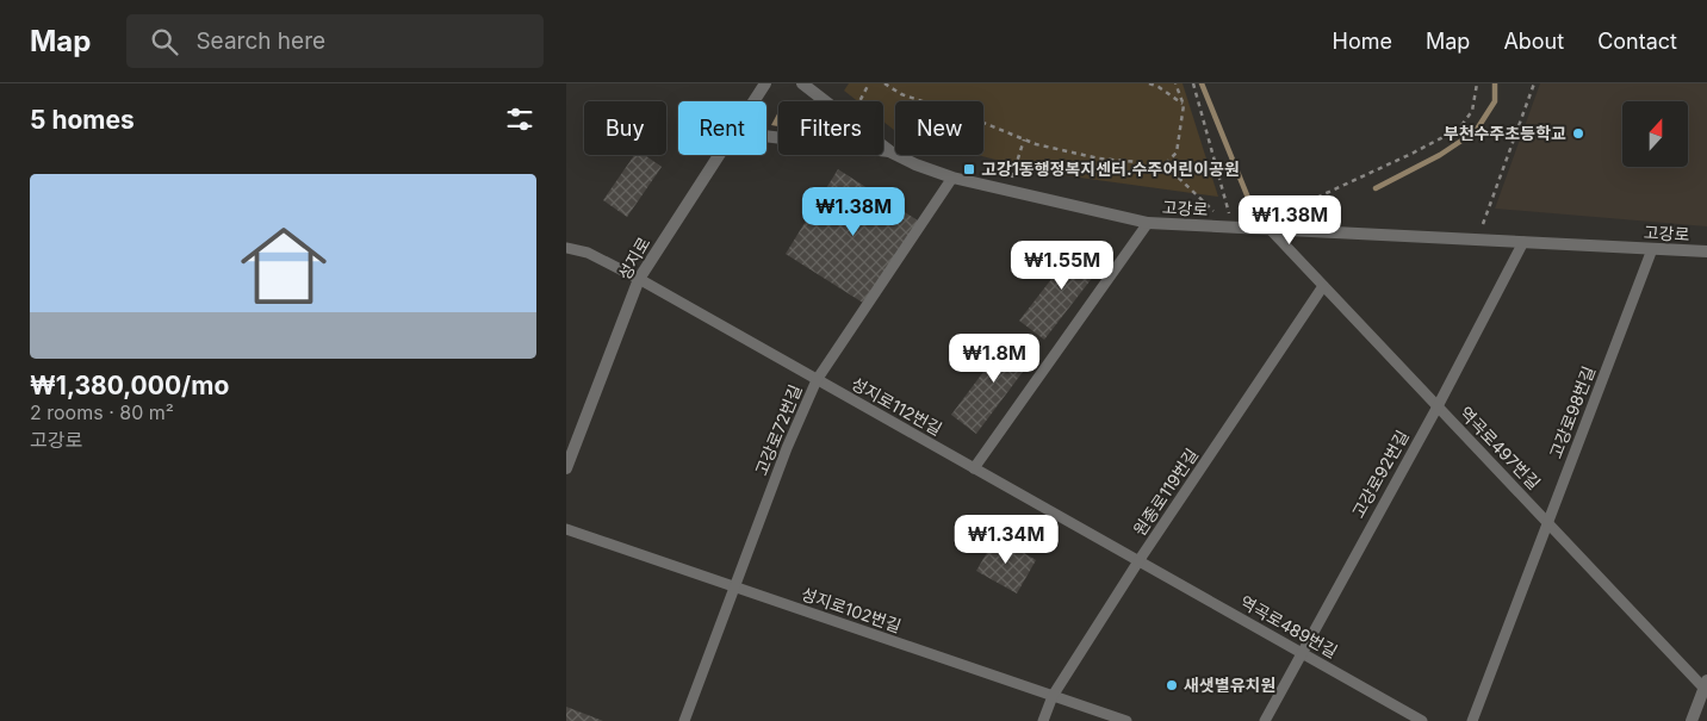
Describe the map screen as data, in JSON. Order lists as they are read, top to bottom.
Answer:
{
  "streets": {
    "street": ["고강로", "성지로"],
    "lane": [
      "성지로112번길",
      "고강로98번길",
      "고강로72번길",
      "역곡로497번길",
      "고강로92번길",
      "원종로119번길",
      "성지로102번길",
      "역곡로489번길"
    ]
  },
  "crossings": [
    ["고강로", "고강로98번길"],
    ["고강로", "고강로72번길"],
    ["고강로", "역곡로497번길"],
    ["고강로", "고강로92번길"],
    ["성지로", "성지로112번길"],
    ["성지로112번길", "고강로72번길"],
    ["성지로112번길", "원종로119번길"],
    ["성지로112번길", "역곡로489번길"],
    ["고강로98번길", "역곡로497번길"],
    ["고강로72번길", "성지로102번길"],
    ["역곡로497번길", "고강로92번길"],
    ["역곡로497번길", "원종로119번길"],
    ["고강로92번길", "역곡로489번길"],
    ["원종로119번길", "성지로102번길"],
    ["원종로119번길", "역곡로489번길"]
  ],
  "places": {
    "other": ["부천수주초등학교", "새샛별유치원"],
    "transit": ["고강1동행정복지센터.수주어린이공원"]
  },
  "north": "top",
  "page": {
    "header": "Map",
    "search": "Search here",
    "nav": [
      "Home",
      "Map",
      "About",
      "Contact"
    ],
    "heading": "5 homes",
    "chip": [
      "Buy",
      "Rent",
      "Filters",
      "New"
    ],
    "list": [
      {
        "name": "₩1,380,000/mo",
        "note": "2 rooms · 80 m² · 고강로"
      }
    ],
    "price": [
      "₩1.38M",
      "₩1.38M",
      "₩1.55M",
      "₩1.8M",
      "₩1.34M"
    ]
  }
}
